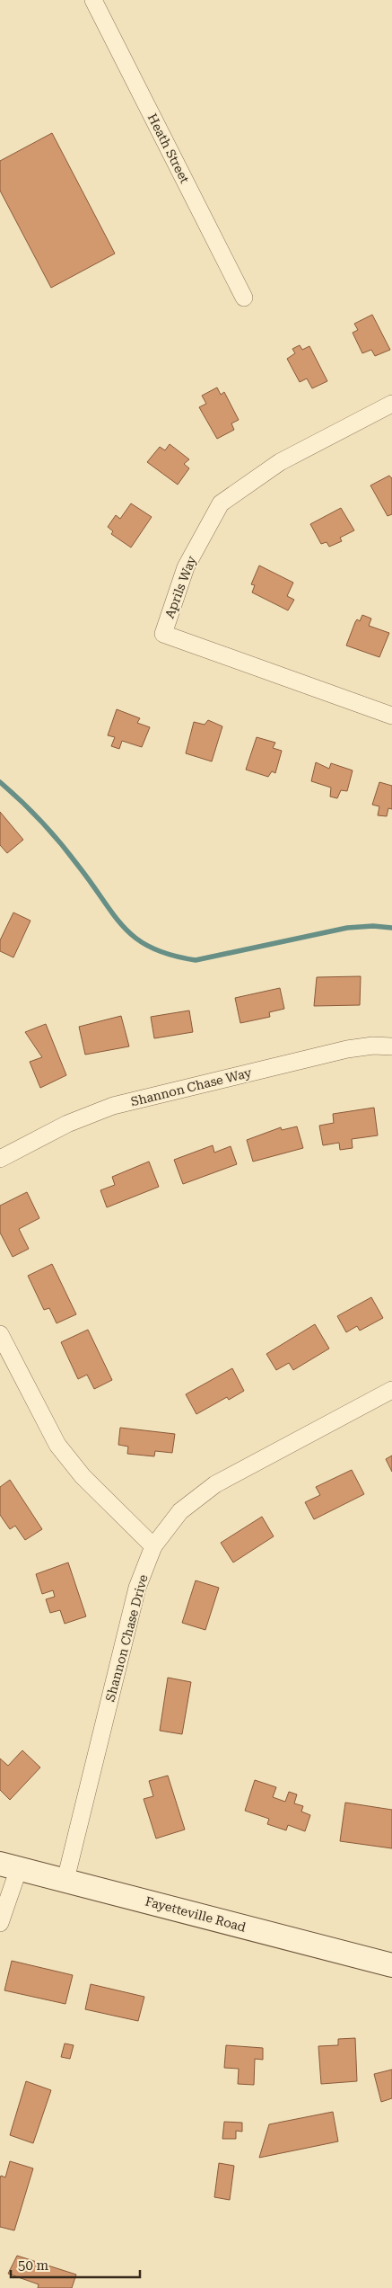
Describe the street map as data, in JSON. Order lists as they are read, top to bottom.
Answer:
{
  "streets": {
    "street": [
      "Heath Street",
      "Aprils Way",
      "Shannon Chase Way",
      "Shannon Chase Drive",
      "Fayetteville Road"
    ]
  },
  "crossings": [
    ["Shannon Chase Drive", "Fayetteville Road"]
  ],
  "scale_bar": "50 m"
}
